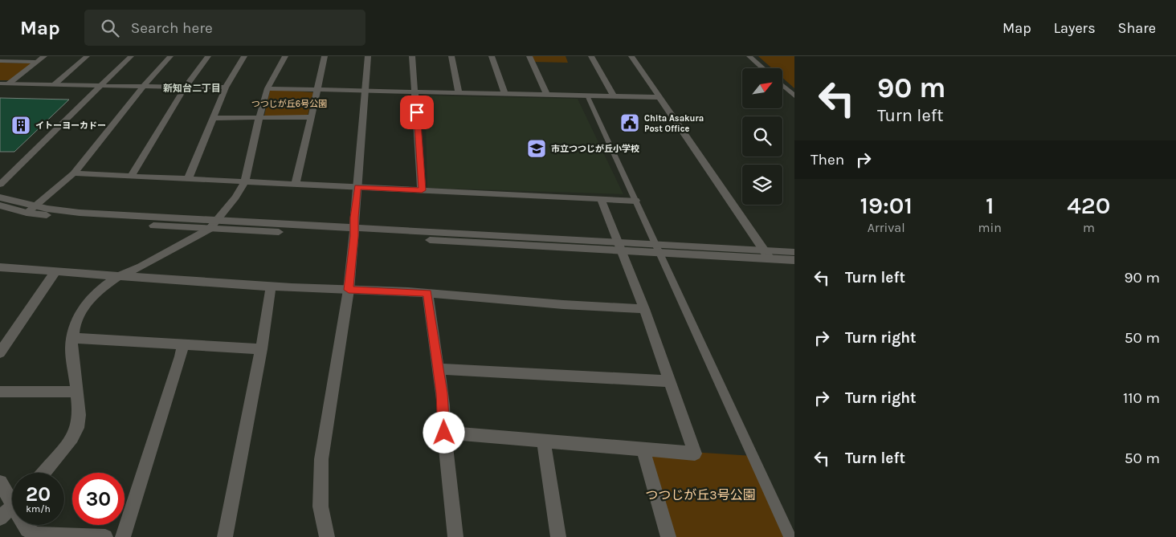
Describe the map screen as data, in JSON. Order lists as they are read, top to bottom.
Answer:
{
  "districts": ["新知台二丁目"],
  "parks": ["つつじが丘6号公園", "つつじが丘3号公園"],
  "places": {
    "public building": ["Chita Asakura Post Office"],
    "building": ["イトーヨーカドー"],
    "school or university": ["市立つつじが丘小学校"]
  },
  "north": "top right",
  "page": {
    "header": "Map",
    "search": "Search here",
    "nav": ["Map", "Layers", "Share"],
    "turn": ["90 m", "Turn left"],
    "then": "Then",
    "eta": [
      "19:01",
      "Arrival",
      "1",
      "min",
      "420",
      "m"
    ],
    "list": [
      {
        "name": "Turn left",
        "value": "90 m"
      },
      {
        "name": "Turn right",
        "value": "50 m"
      },
      {
        "name": "Turn right",
        "value": "110 m"
      },
      {
        "name": "Turn left",
        "value": "50 m"
      }
    ],
    "speed": "20 km/h",
    "limit": "30"
  }
}
